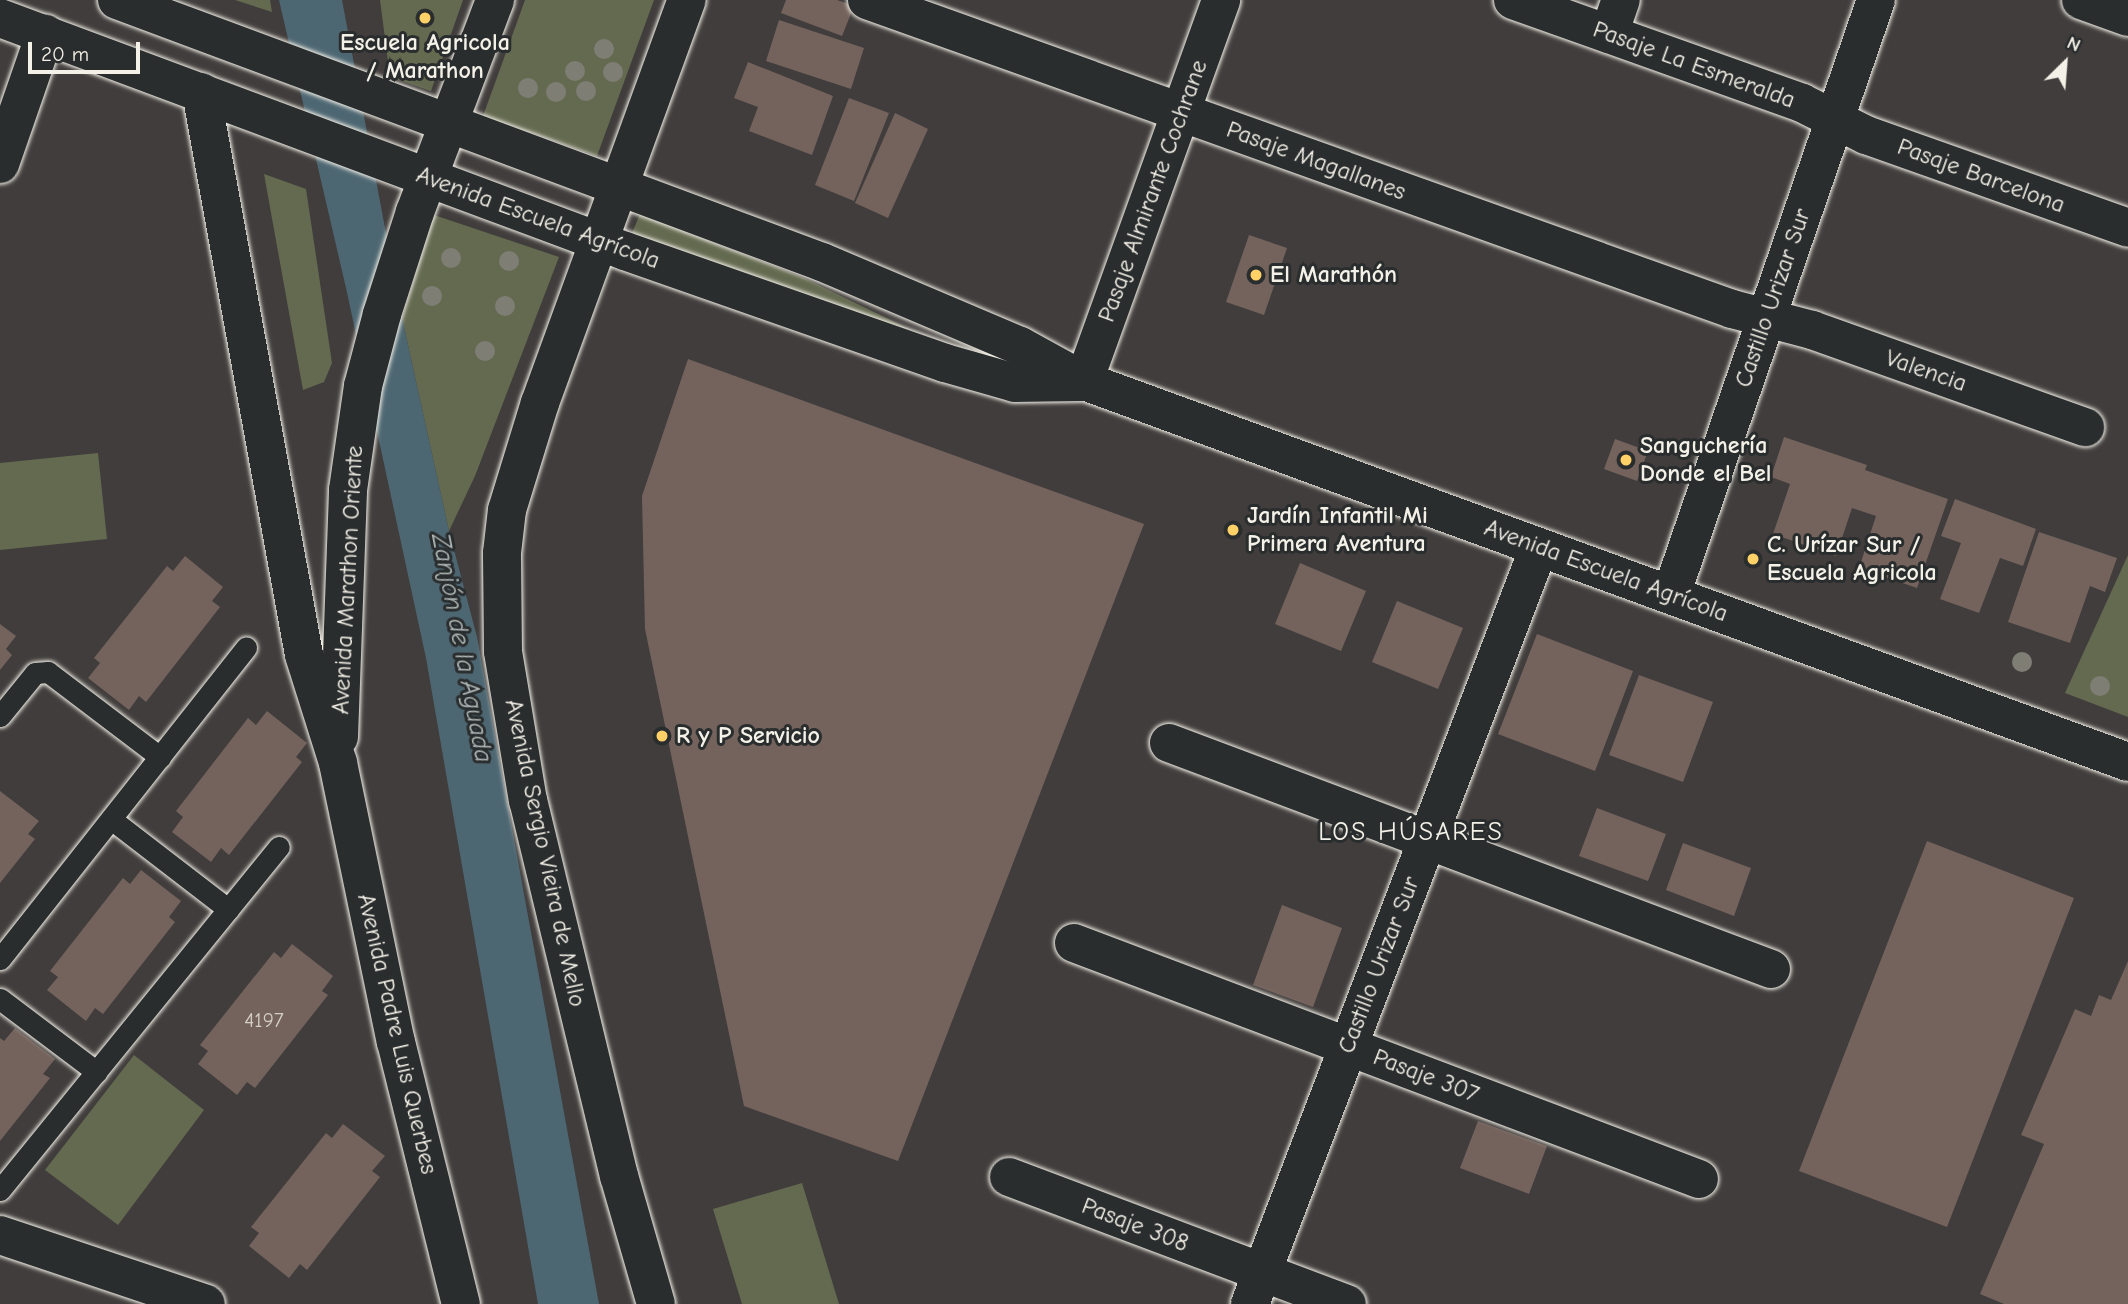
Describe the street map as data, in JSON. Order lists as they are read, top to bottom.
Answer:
{
  "streets": {
    "main road": [
      "Pasaje La Esmeralda",
      "Pasaje Magallanes",
      "Pasaje Barcelona",
      "Pasaje Almirante Cochrane",
      "Avenida Escuela Agrícola",
      "Castillo Urizar Sur",
      "Valencia",
      "Avenida Marathon Oriente",
      "Avenida Sergio Vieira de Mello",
      "Avenida Padre Luis Querbes",
      "Pasaje 307",
      "Pasaje 308"
    ]
  },
  "crossings": [
    ["Pasaje La Esmeralda", "Pasaje Barcelona"],
    ["Pasaje La Esmeralda", "Castillo Urizar Sur"],
    ["Pasaje Magallanes", "Pasaje Almirante Cochrane"],
    ["Pasaje Magallanes", "Castillo Urizar Sur"],
    ["Pasaje Magallanes", "Valencia"],
    ["Pasaje Barcelona", "Castillo Urizar Sur"],
    ["Pasaje Almirante Cochrane", "Avenida Escuela Agrícola"],
    ["Avenida Escuela Agrícola", "Castillo Urizar Sur"],
    ["Avenida Escuela Agrícola", "Avenida Marathon Oriente"],
    ["Avenida Escuela Agrícola", "Avenida Sergio Vieira de Mello"],
    ["Castillo Urizar Sur", "Valencia"],
    ["Castillo Urizar Sur", "Pasaje 307"],
    ["Castillo Urizar Sur", "Pasaje 308"],
    ["Avenida Marathon Oriente", "Avenida Padre Luis Querbes"]
  ],
  "districts": ["LOS HÚSARES"],
  "water": ["Zanjón de la Aguada"],
  "places": [
    "Escuela Agricola / Marathon",
    "El Marathón",
    "Sanguchería Donde el Bel",
    "Jardín Infantil Mi Primera Aventura",
    "C. Urízar Sur / Escuela Agricola",
    "R y P Servicio"
  ],
  "house_numbers": ["4197"],
  "scale_bar": "20 m",
  "north": "top right"
}
